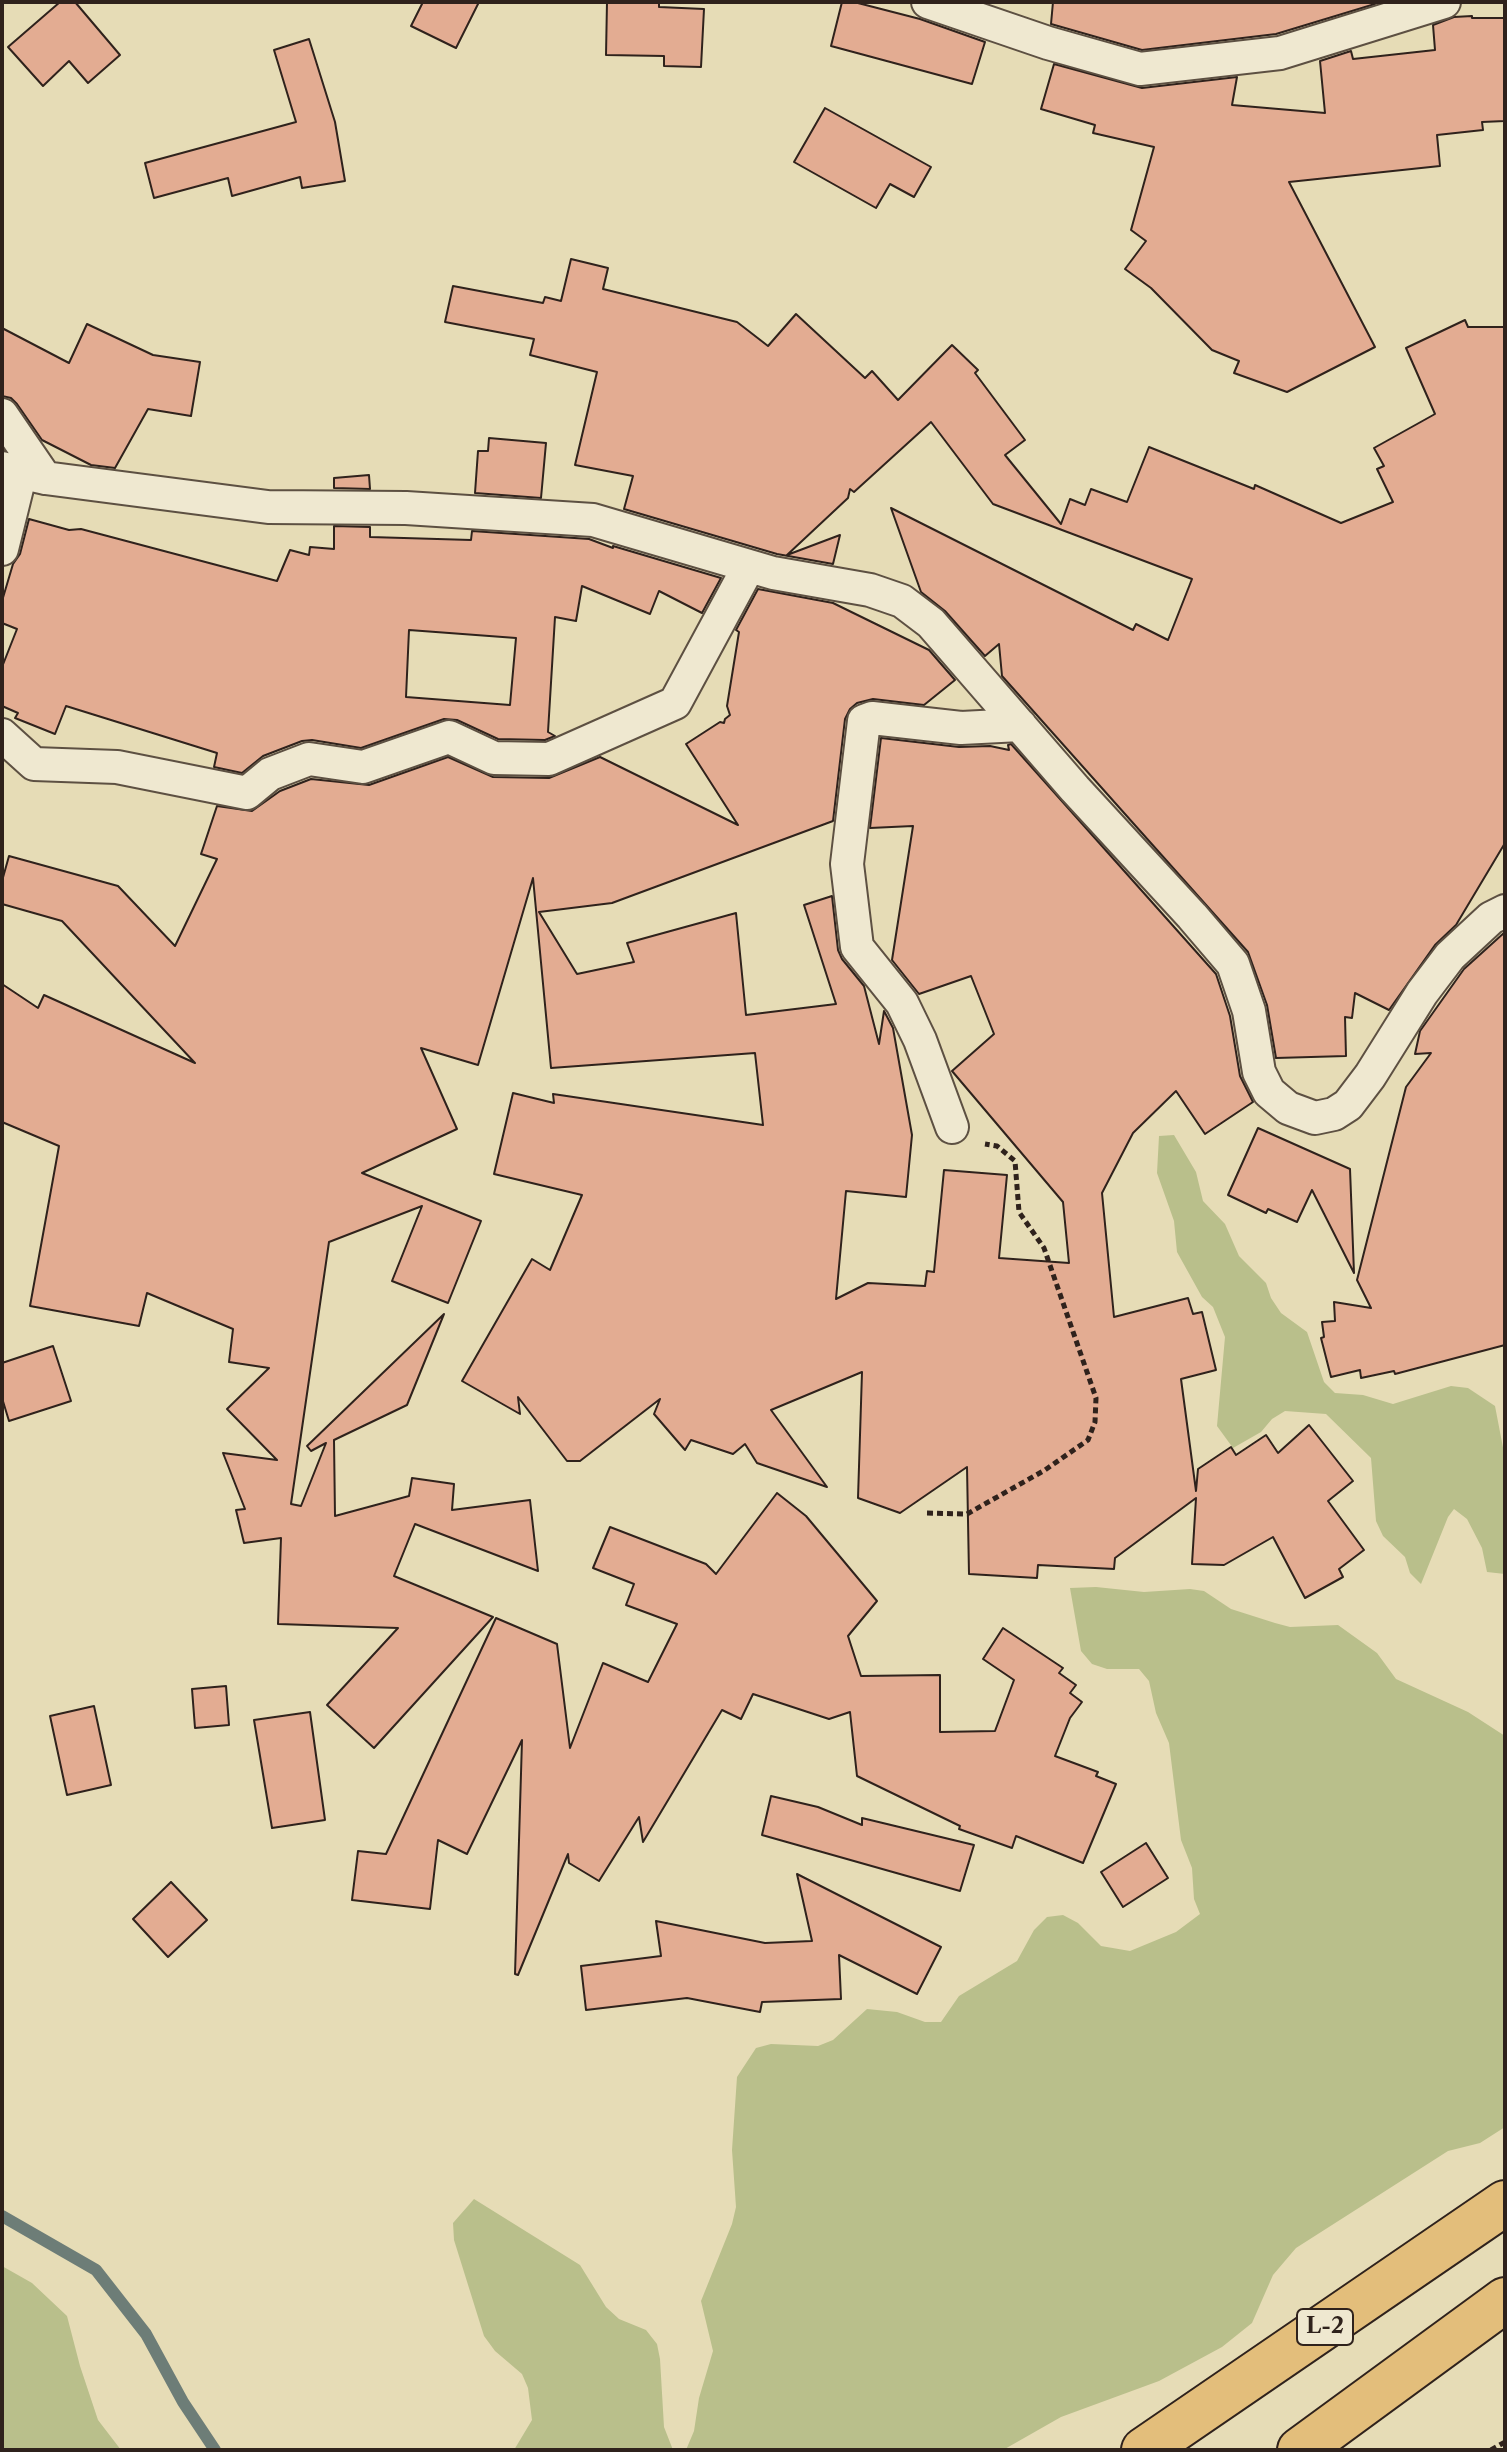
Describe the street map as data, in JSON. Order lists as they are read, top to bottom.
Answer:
{
  "streets": {
    "main road": ["L-2"]
  }
}
